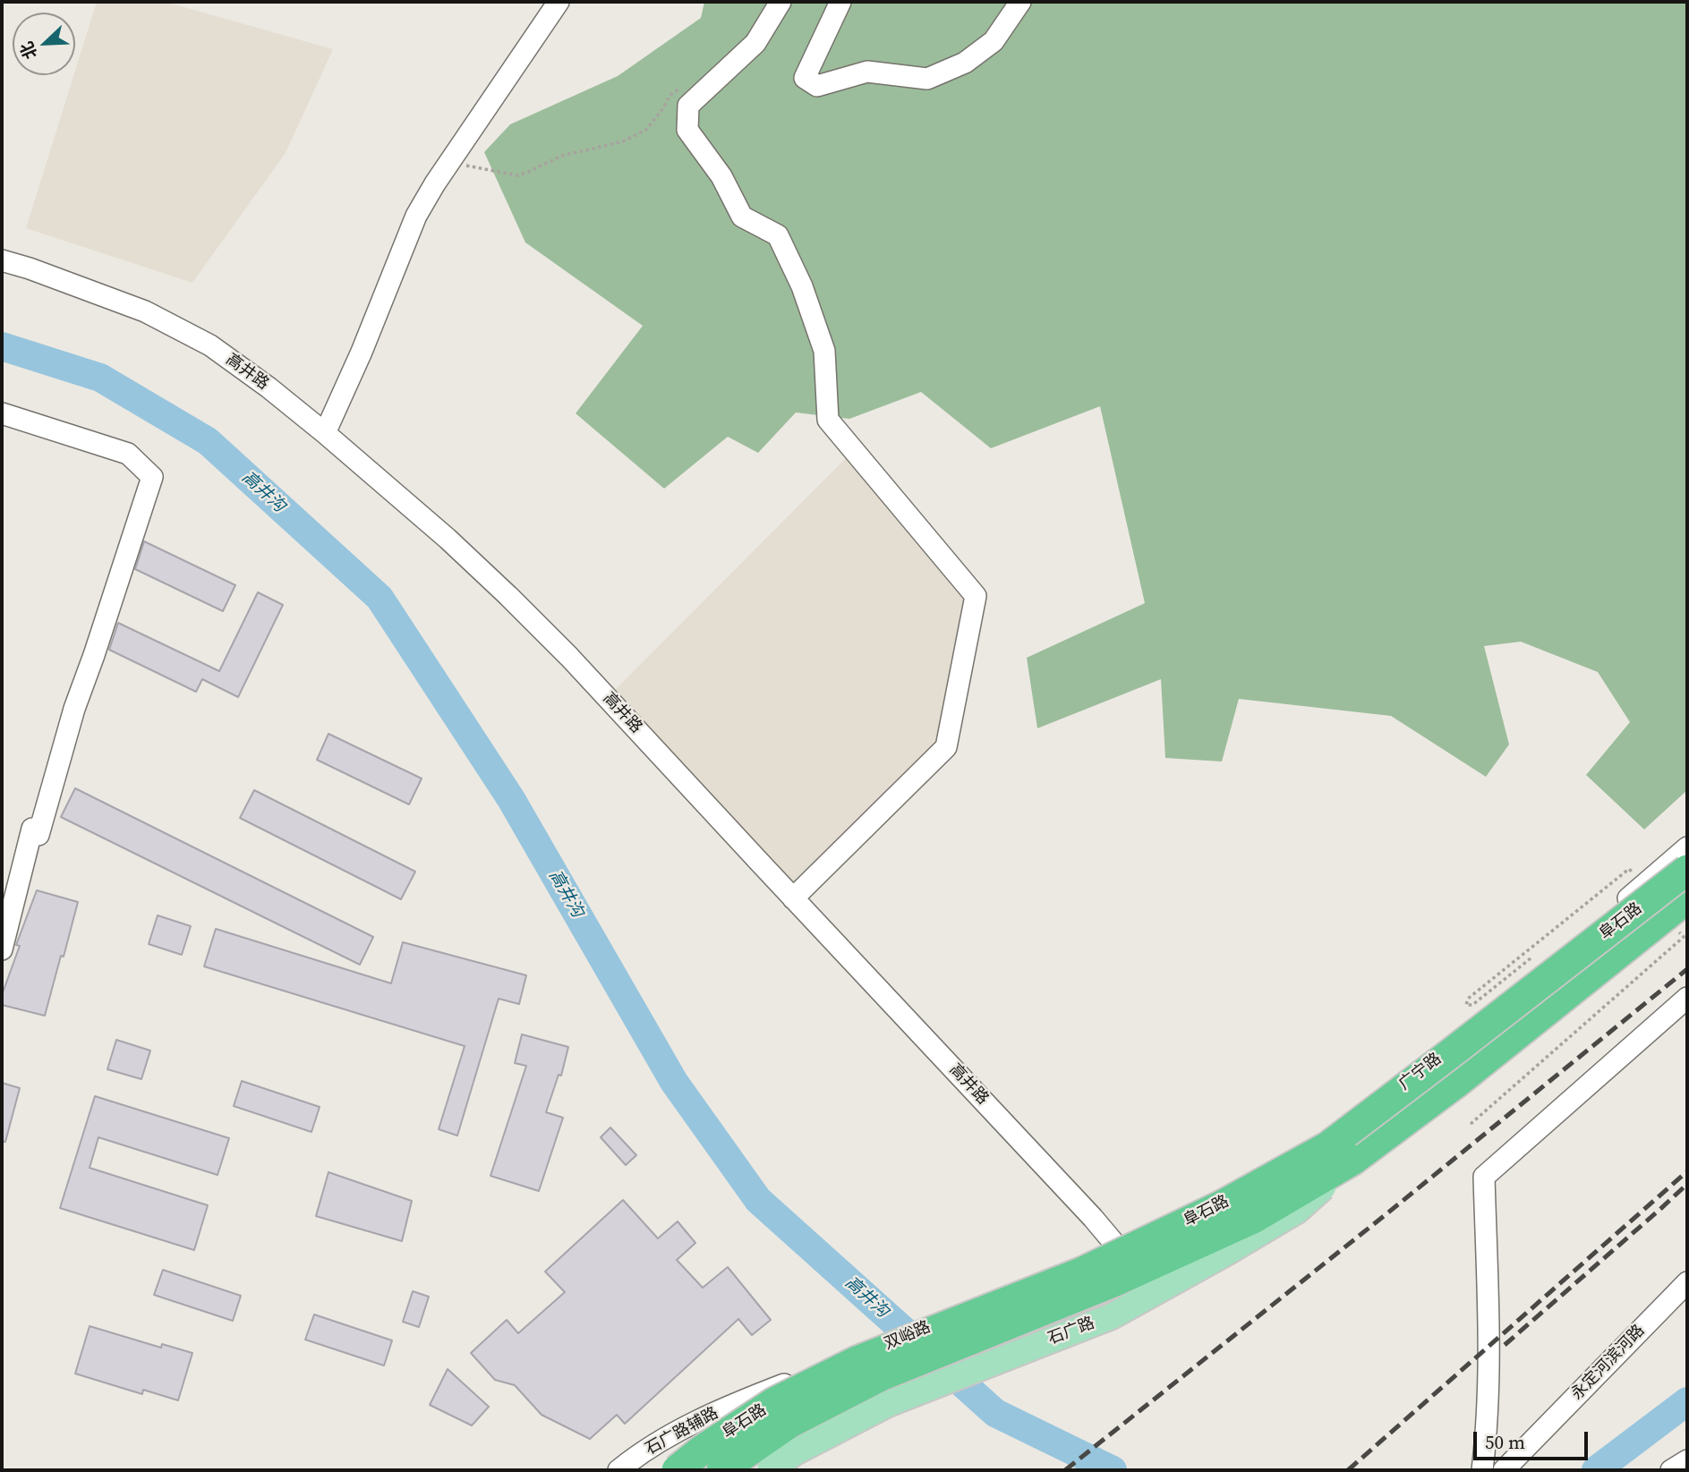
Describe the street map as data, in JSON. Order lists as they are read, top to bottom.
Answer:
{
  "streets": {
    "highway": ["阜石路"],
    "main road": ["石广路"],
    "street": [
      "高井路",
      "广宁路",
      "双峪路",
      "永定河滨河路",
      "石广路辅路"
    ]
  },
  "crossings": [
    ["高井路", "广宁路"],
    ["高井路", "双峪路"],
    ["阜石路", "石广路"],
    ["阜石路", "双峪路"],
    ["阜石路", "石广路辅路"],
    ["广宁路", "双峪路"],
    ["双峪路", "石广路辅路"]
  ],
  "water": ["高井沟"],
  "scale_bar": "50 m",
  "north": "bottom left"
}
